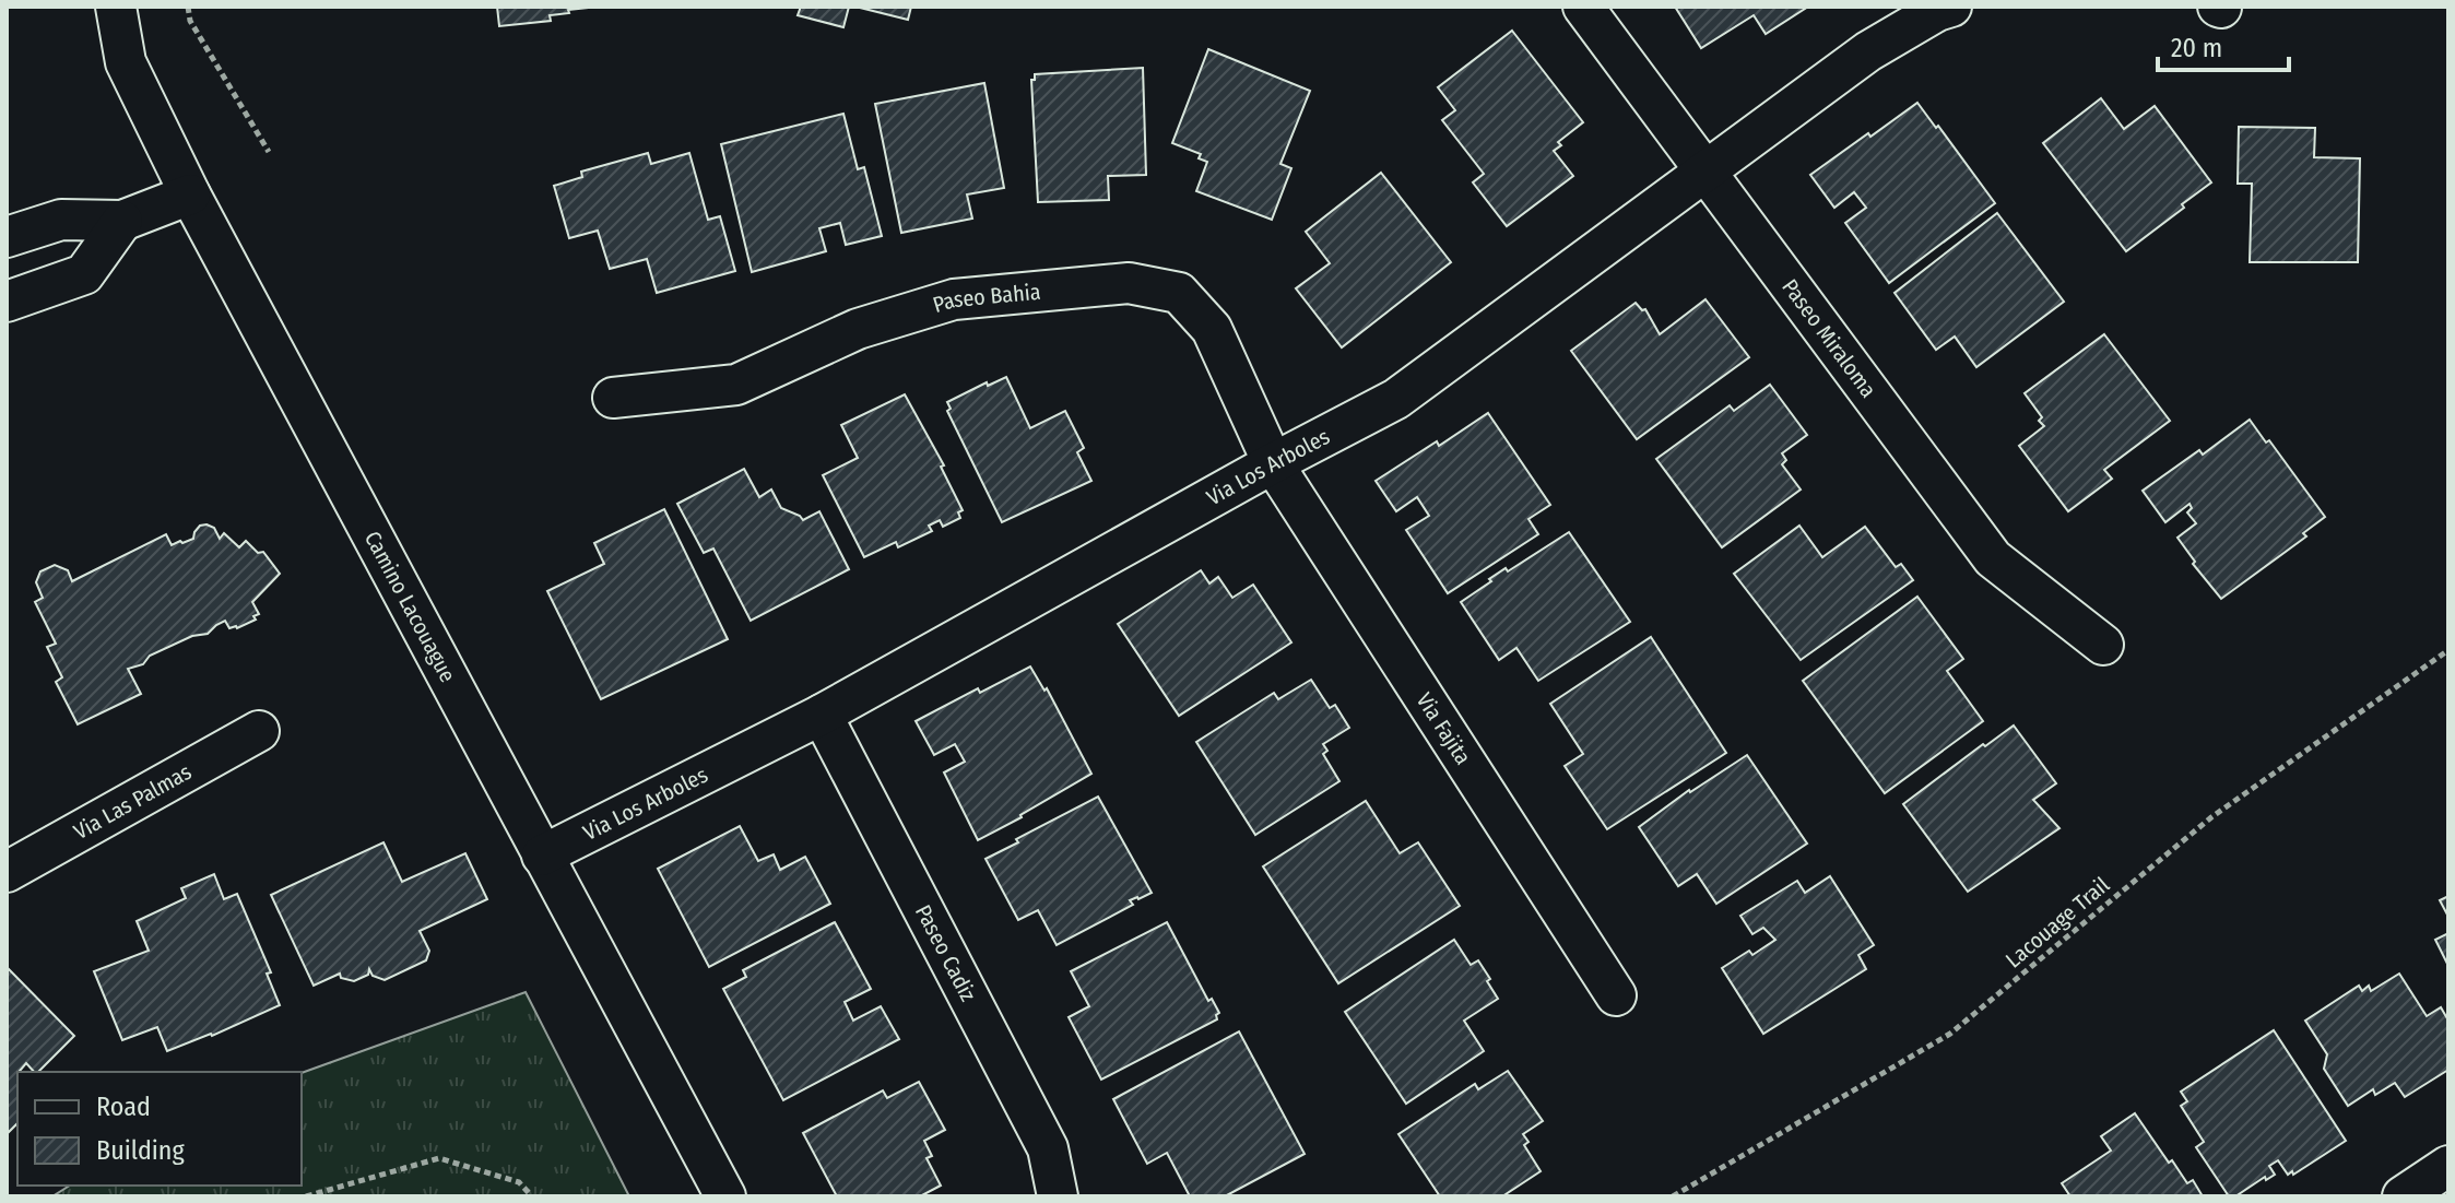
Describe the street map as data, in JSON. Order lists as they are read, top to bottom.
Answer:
{
  "streets": {
    "street": [
      "Paseo Bahia",
      "Paseo Miraloma",
      "Via Los Arboles",
      "Camino Lacouague",
      "Via Fajita",
      "Via Las Palmas",
      "Paseo Cadiz"
    ],
    "path": ["Lacouage Trail"]
  },
  "crossings": [
    ["Paseo Bahia", "Via Los Arboles"],
    ["Paseo Bahia", "Via Fajita"],
    ["Paseo Miraloma", "Via Los Arboles"],
    ["Via Los Arboles", "Camino Lacouague"],
    ["Via Los Arboles", "Via Fajita"],
    ["Via Los Arboles", "Paseo Cadiz"]
  ],
  "legend": ["Road", "Building"],
  "scale_bar": "20 m"
}
